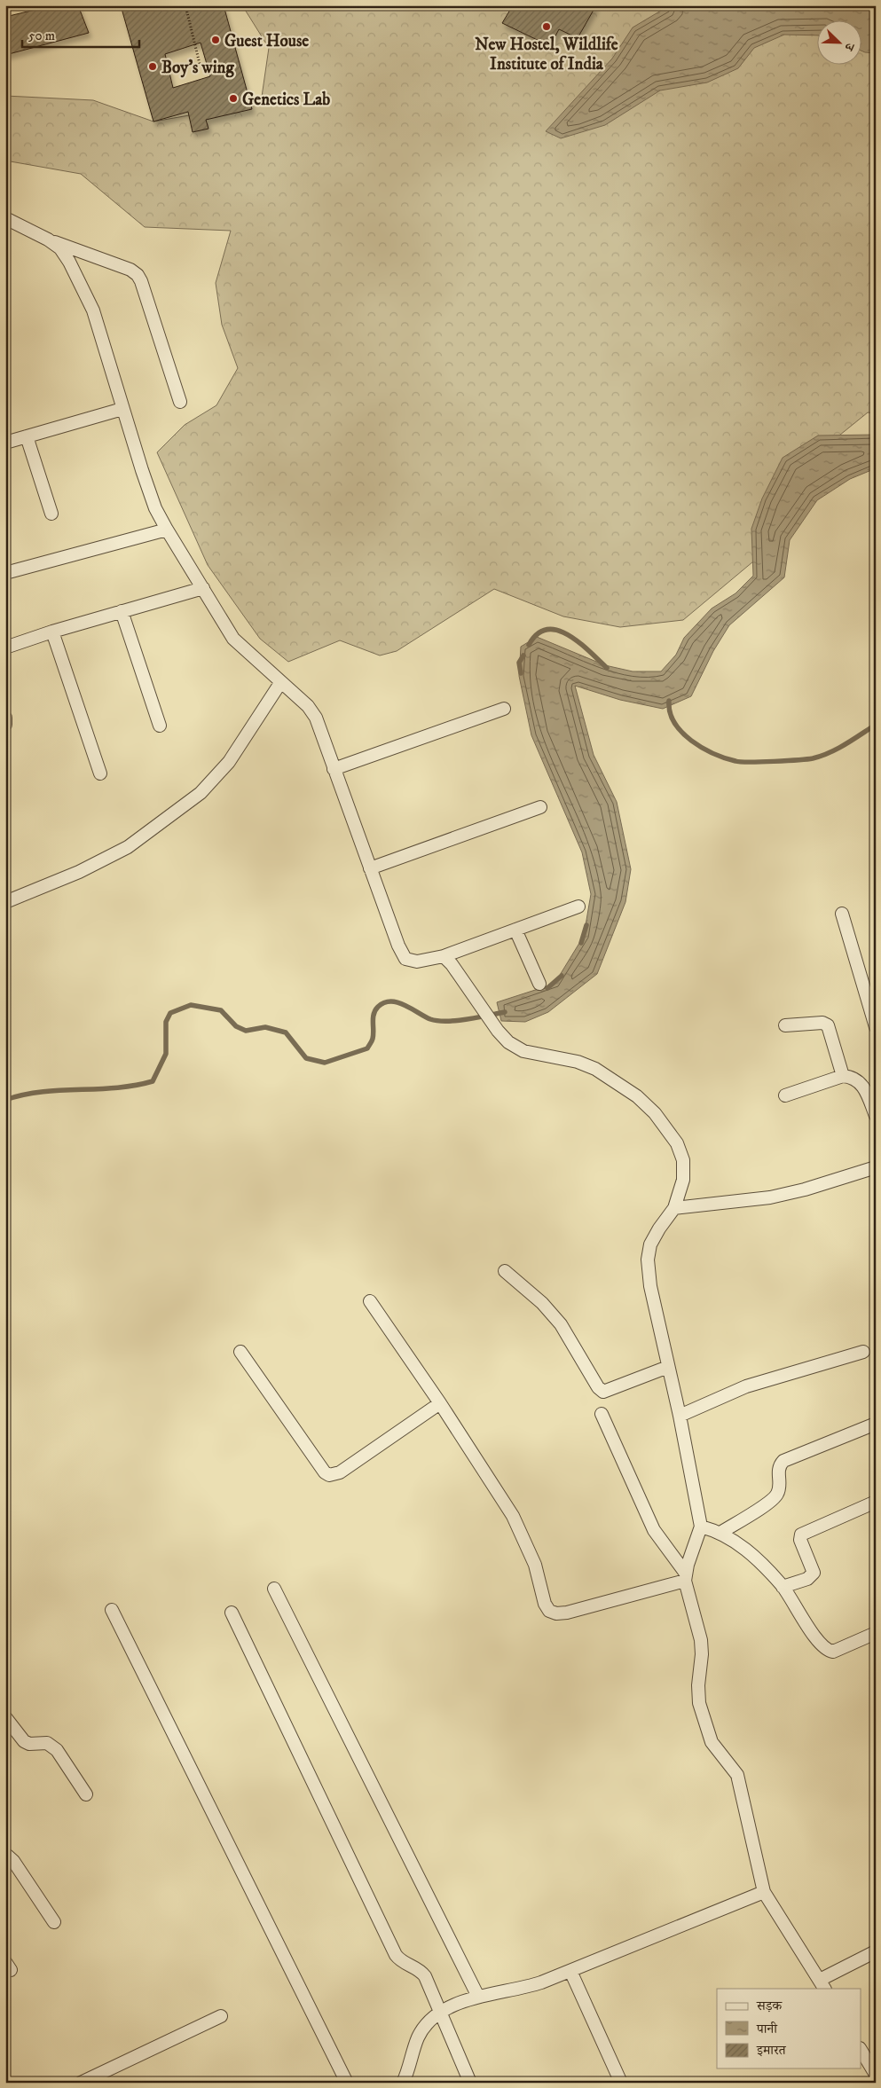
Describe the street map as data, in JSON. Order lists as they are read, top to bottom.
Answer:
{
  "places": [
    "New Hostel, Wildlife Institute of India",
    "Guest House",
    "Boy's wing",
    "Genetics Lab"
  ],
  "legend": ["सड़क", "पानी", "इमारत"],
  "scale_bar": "50 m",
  "north": "bottom right"
}
